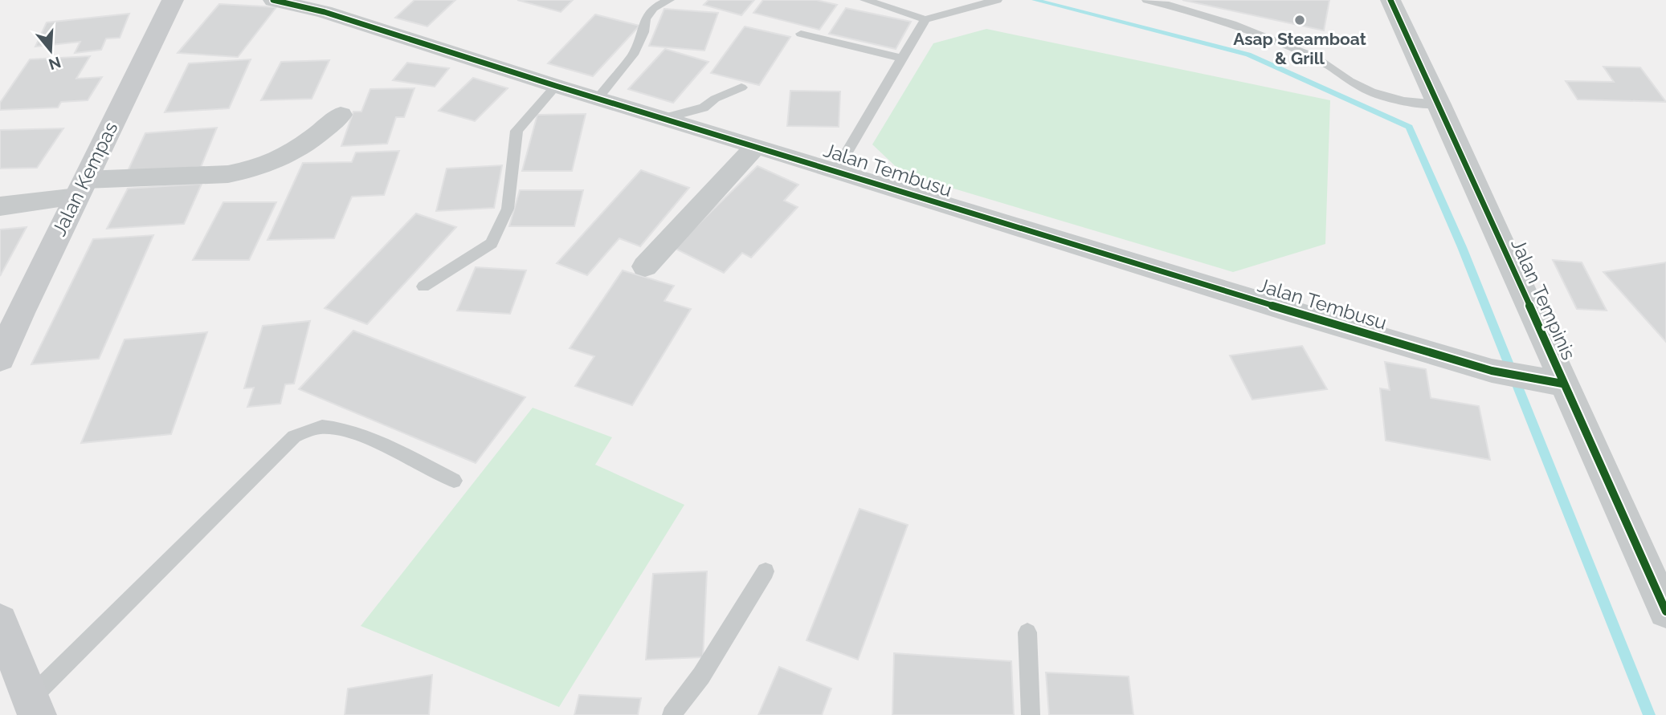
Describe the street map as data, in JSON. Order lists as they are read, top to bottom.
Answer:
{
  "streets": {
    "street": ["Jalan Tembusu", "Jalan Kempas", "Jalan Tempinis"]
  },
  "crossings": [
    ["Jalan Tembusu", "Jalan Tempinis"]
  ],
  "places": ["Asap Steamboat & Grill"],
  "north": "bottom"
}
